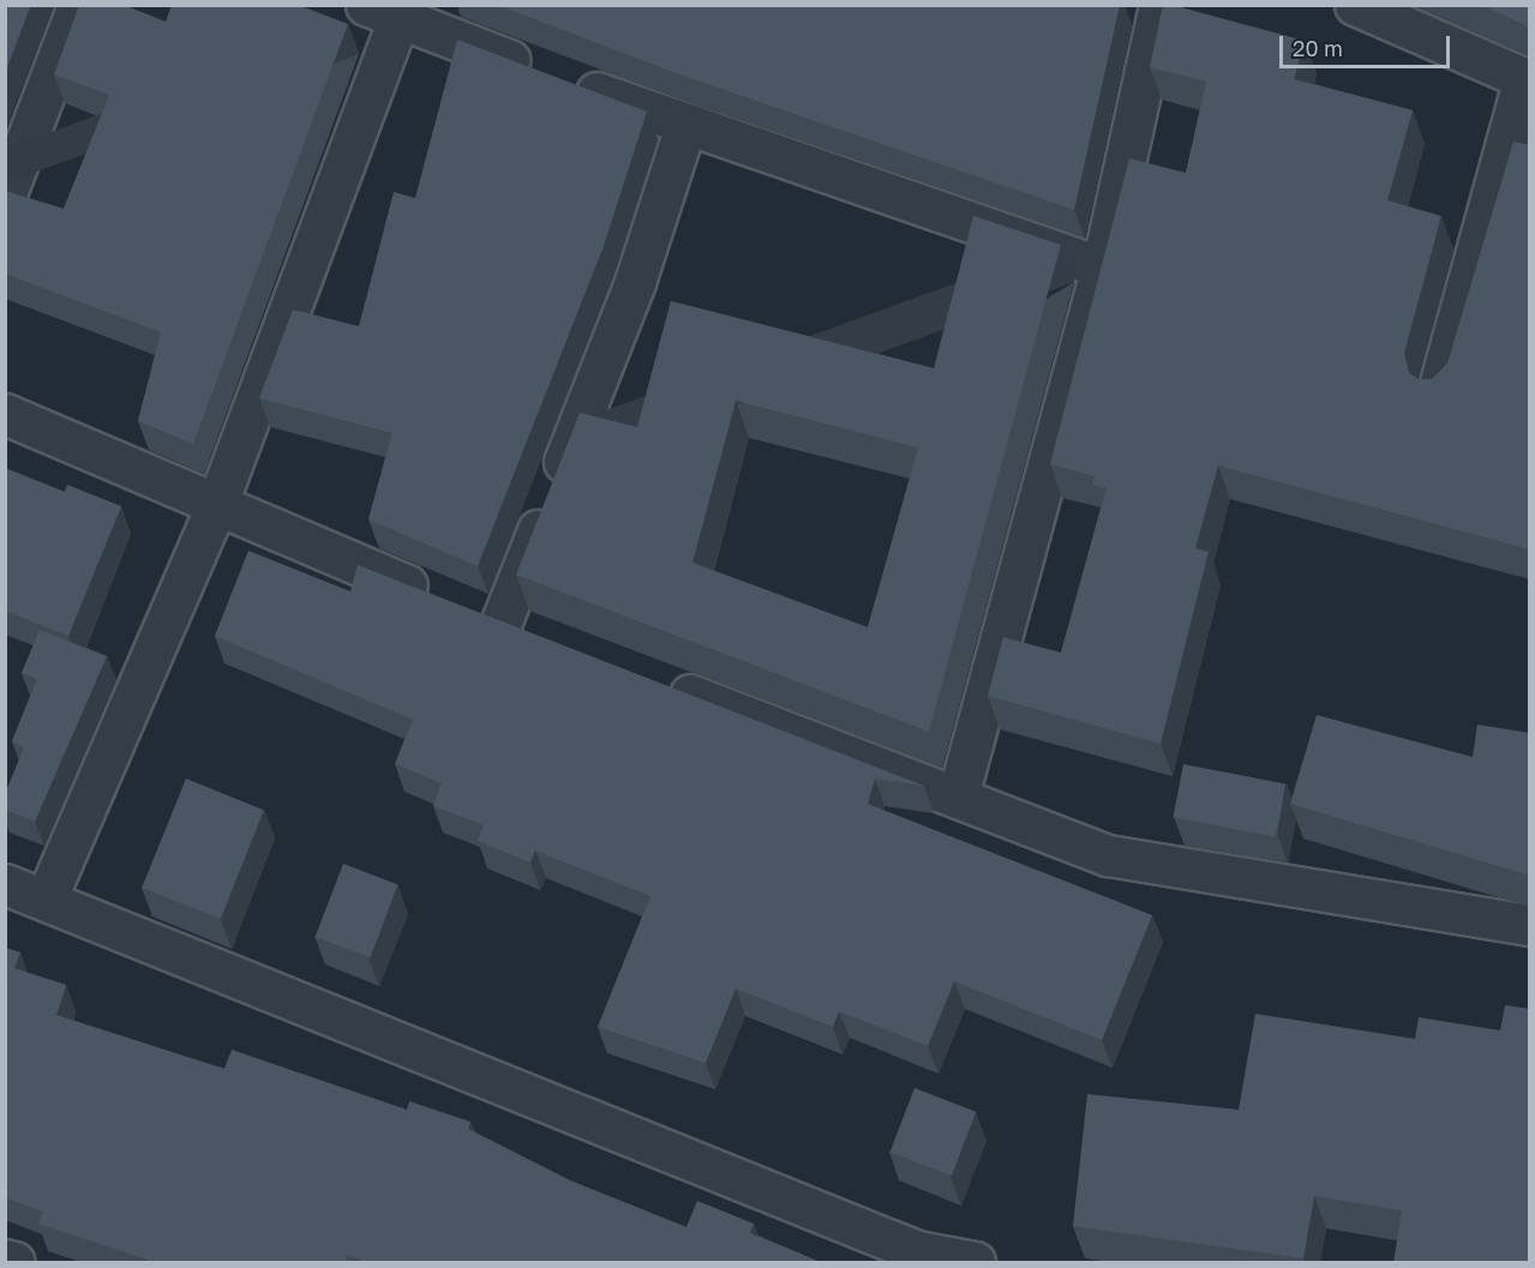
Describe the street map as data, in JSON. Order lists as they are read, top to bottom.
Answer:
{
  "scale_bar": "20 m"
}
